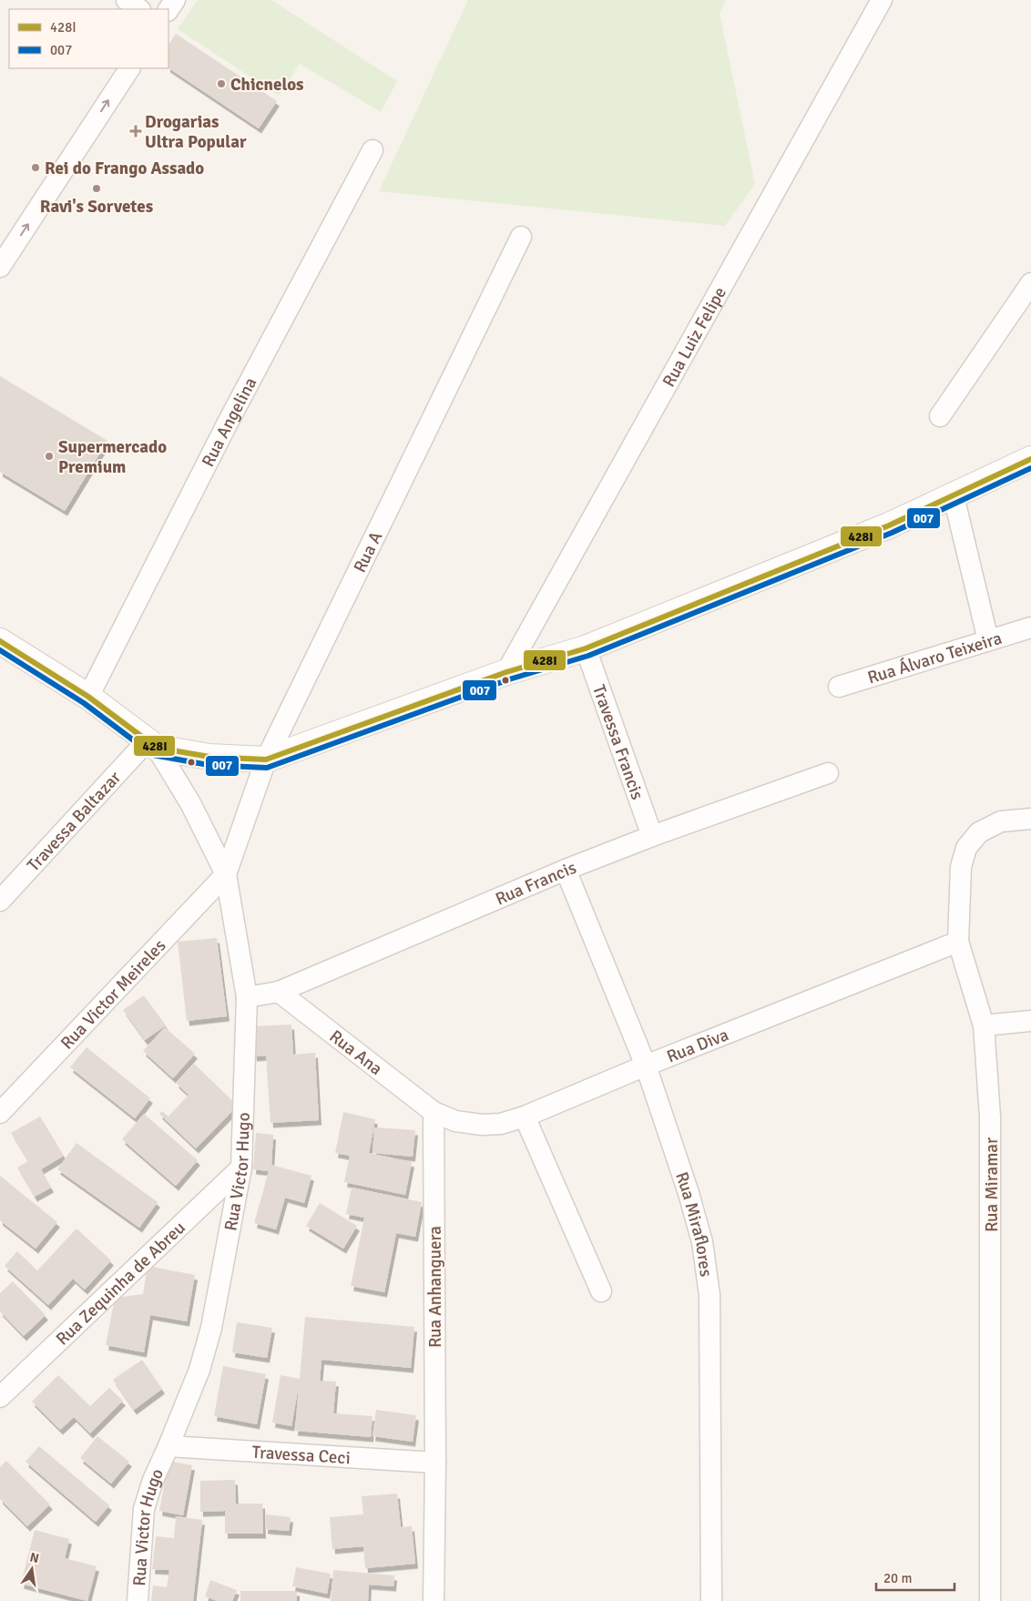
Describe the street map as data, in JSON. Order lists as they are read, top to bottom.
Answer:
{
  "streets": {
    "street": [
      "Rua Luiz Felipe",
      "Rua Angelina",
      "Rua A",
      "Rua Álvaro Teixeira",
      "Travessa Francis",
      "Travessa Baltazar",
      "Rua Francis",
      "Rua Victor Meireles",
      "Rua Diva",
      "Rua Ana",
      "Rua Victor Hugo",
      "Rua Miramar",
      "Rua Miraflores",
      "Rua Zequinha de Abreu",
      "Rua Anhanguera",
      "Travessa Ceci"
    ]
  },
  "crossings": [
    ["Rua A", "Rua Victor Meireles"],
    ["Rua A", "Rua Victor Hugo"],
    ["Travessa Francis", "Rua Francis"],
    ["Travessa Baltazar", "Rua Victor Hugo"],
    ["Rua Francis", "Rua Ana"],
    ["Rua Francis", "Rua Victor Hugo"],
    ["Rua Francis", "Rua Miraflores"],
    ["Rua Victor Meireles", "Rua Victor Hugo"],
    ["Rua Diva", "Rua Ana"],
    ["Rua Diva", "Rua Miramar"],
    ["Rua Diva", "Rua Miraflores"],
    ["Rua Diva", "Rua Anhanguera"],
    ["Rua Ana", "Rua Anhanguera"],
    ["Rua Victor Hugo", "Rua Zequinha de Abreu"],
    ["Rua Victor Hugo", "Travessa Ceci"],
    ["Rua Anhanguera", "Travessa Ceci"]
  ],
  "places": {
    "other": [
      "Chicnelos",
      "Rei do Frango Assado",
      "Ravi's Sorvetes",
      "Supermercado Premium"
    ],
    "health": ["Drogarias Ultra Popular"]
  },
  "lines": ["transit line 428I", "transit line 007"],
  "legend": ["428I", "007"],
  "scale_bar": "20 m",
  "north": "top"
}
